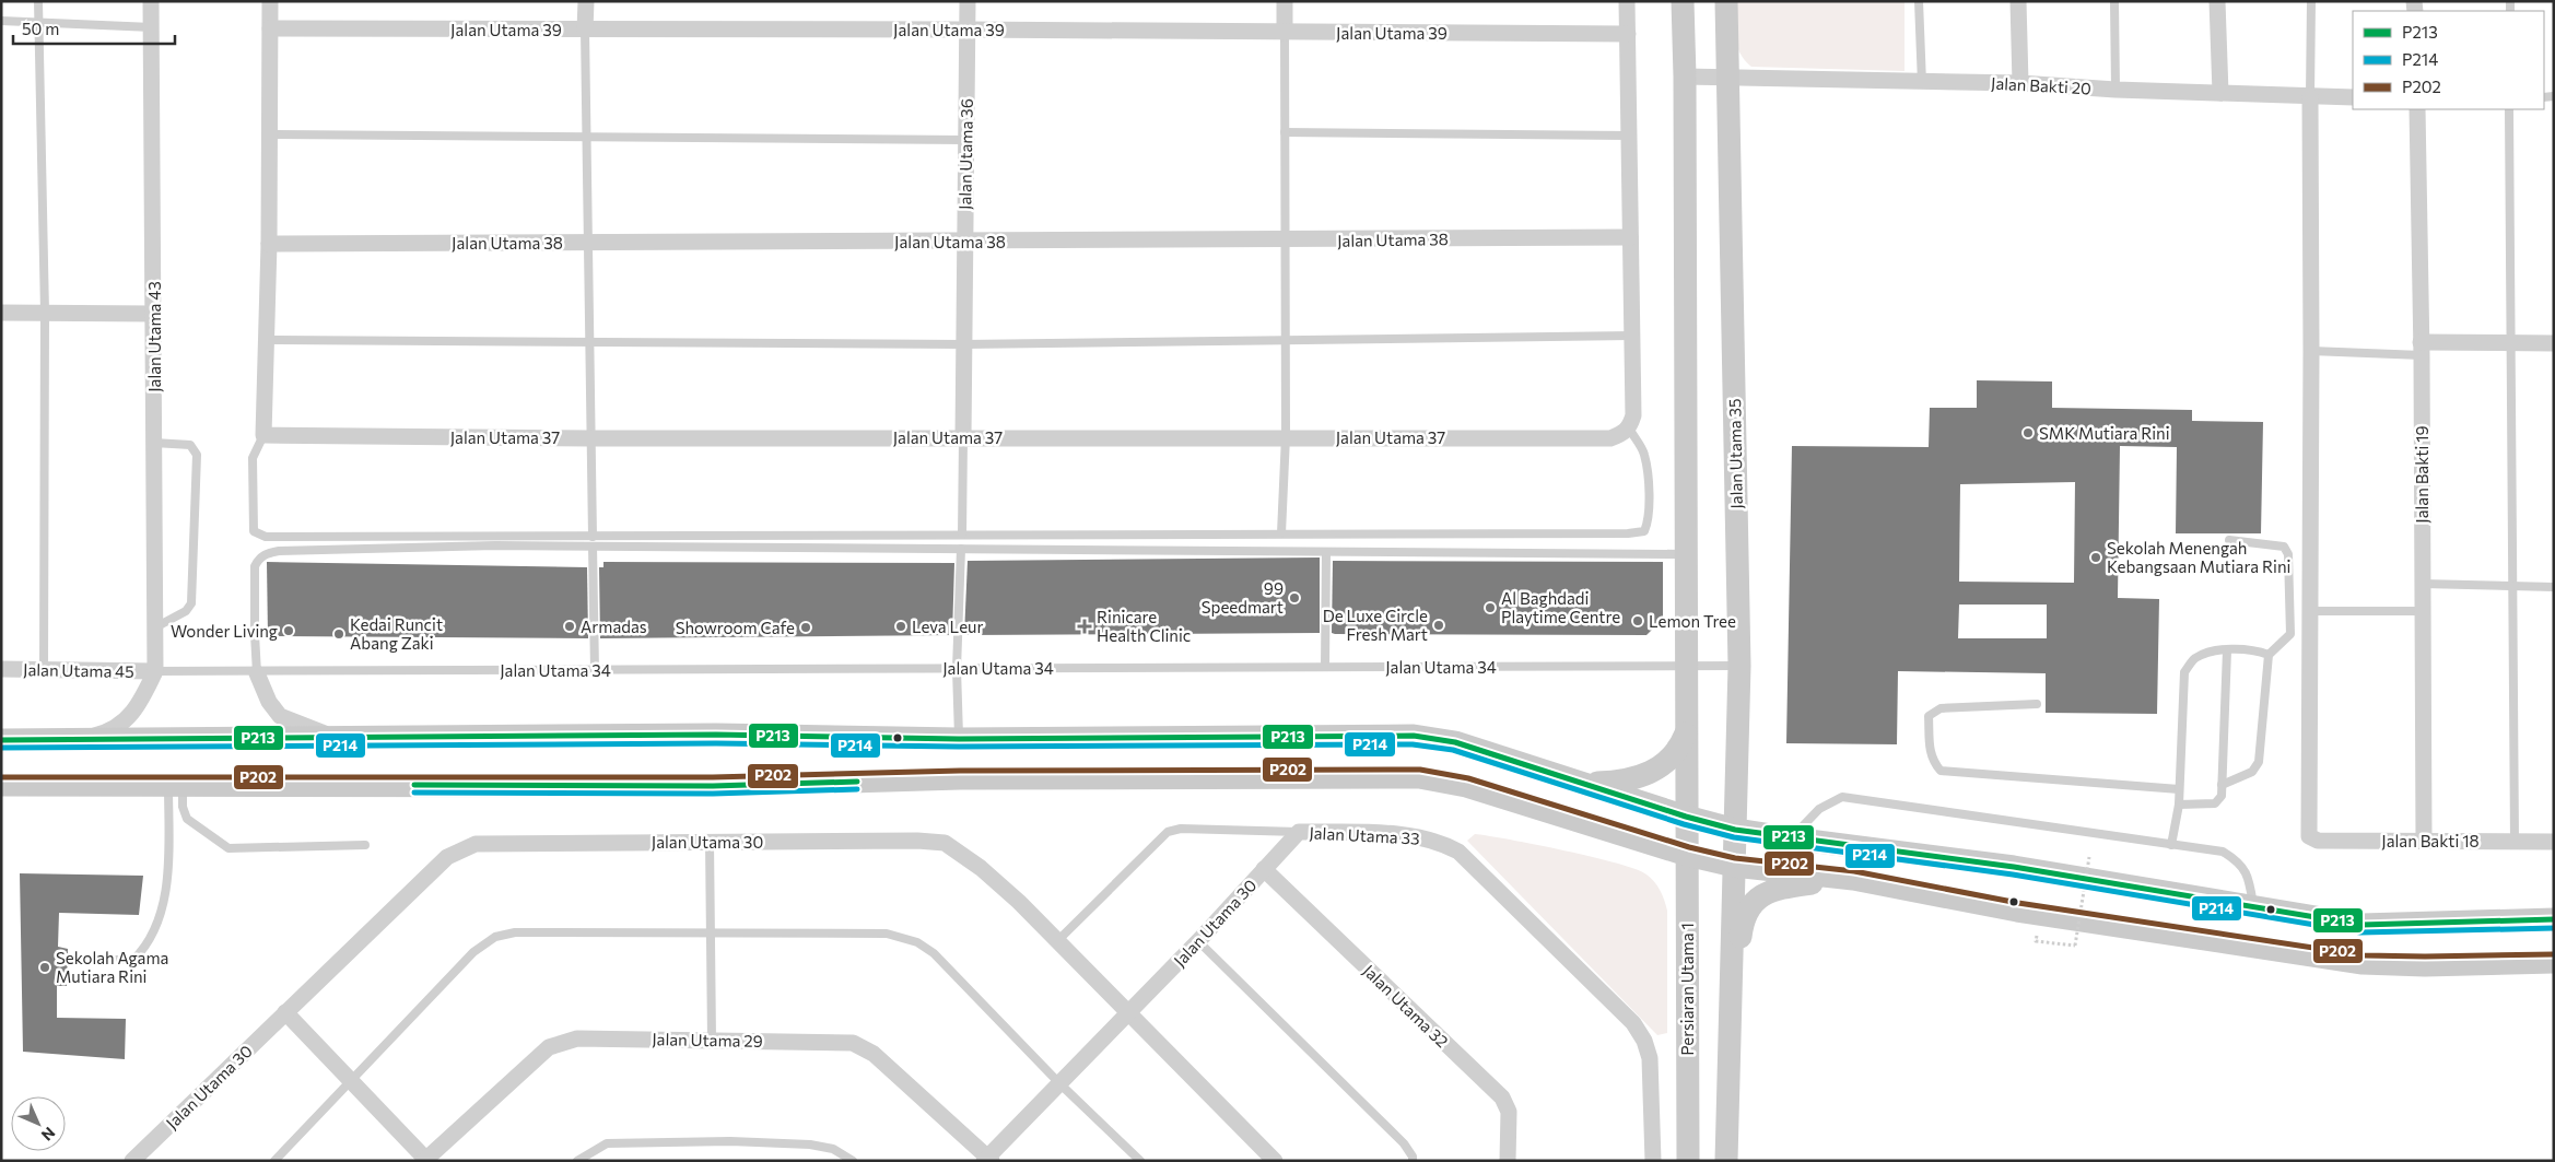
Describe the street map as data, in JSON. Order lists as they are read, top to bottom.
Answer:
{
  "streets": {
    "street": [
      "Jalan Utama 39",
      "Jalan Bakti 20",
      "Jalan Utama 36",
      "Jalan Utama 38",
      "Jalan Utama 43",
      "Jalan Utama 37",
      "Jalan Utama 35",
      "Jalan Bakti 19",
      "Jalan Utama 45",
      "Jalan Utama 33",
      "Jalan Bakti 18",
      "Jalan Utama 30",
      "Persiaran Utama 1",
      "Jalan Utama 32",
      "Jalan Utama 29"
    ],
    "lane": ["Jalan Utama 34"]
  },
  "crossings": [
    ["Jalan Utama 39", "Jalan Utama 36"],
    ["Jalan Bakti 20", "Jalan Utama 35"],
    ["Jalan Utama 36", "Jalan Utama 38"],
    ["Jalan Utama 36", "Jalan Utama 37"],
    ["Jalan Utama 43", "Jalan Utama 34"],
    ["Jalan Utama 43", "Jalan Utama 45"],
    ["Jalan Utama 35", "Jalan Utama 34"],
    ["Jalan Bakti 19", "Jalan Bakti 18"],
    ["Jalan Utama 34", "Jalan Utama 45"],
    ["Jalan Utama 33", "Jalan Utama 30"],
    ["Jalan Utama 30", "Jalan Utama 32"],
    ["Jalan Utama 30", "Jalan Utama 29"]
  ],
  "places": {
    "other": [
      "SMK Mutiara Rini",
      "Sekolah Menengah Kebangsaan Mutiara Rini",
      "99 Speedmart",
      "Al Baghdadi Playtime Centre",
      "Lemon Tree",
      "De Luxe Circle Fresh Mart",
      "Armadas",
      "Leva Leur",
      "Showroom Cafe",
      "Wonder Living",
      "Kedai Runcit Abang Zaki",
      "Sekolah Agama Mutiara Rini"
    ],
    "health": ["Rinicare Health Clinic"]
  },
  "lines": ["transit line P213", "transit line P214", "transit line P202"],
  "legend": ["P213", "P214", "P202"],
  "scale_bar": "50 m",
  "north": "bottom right"
}
